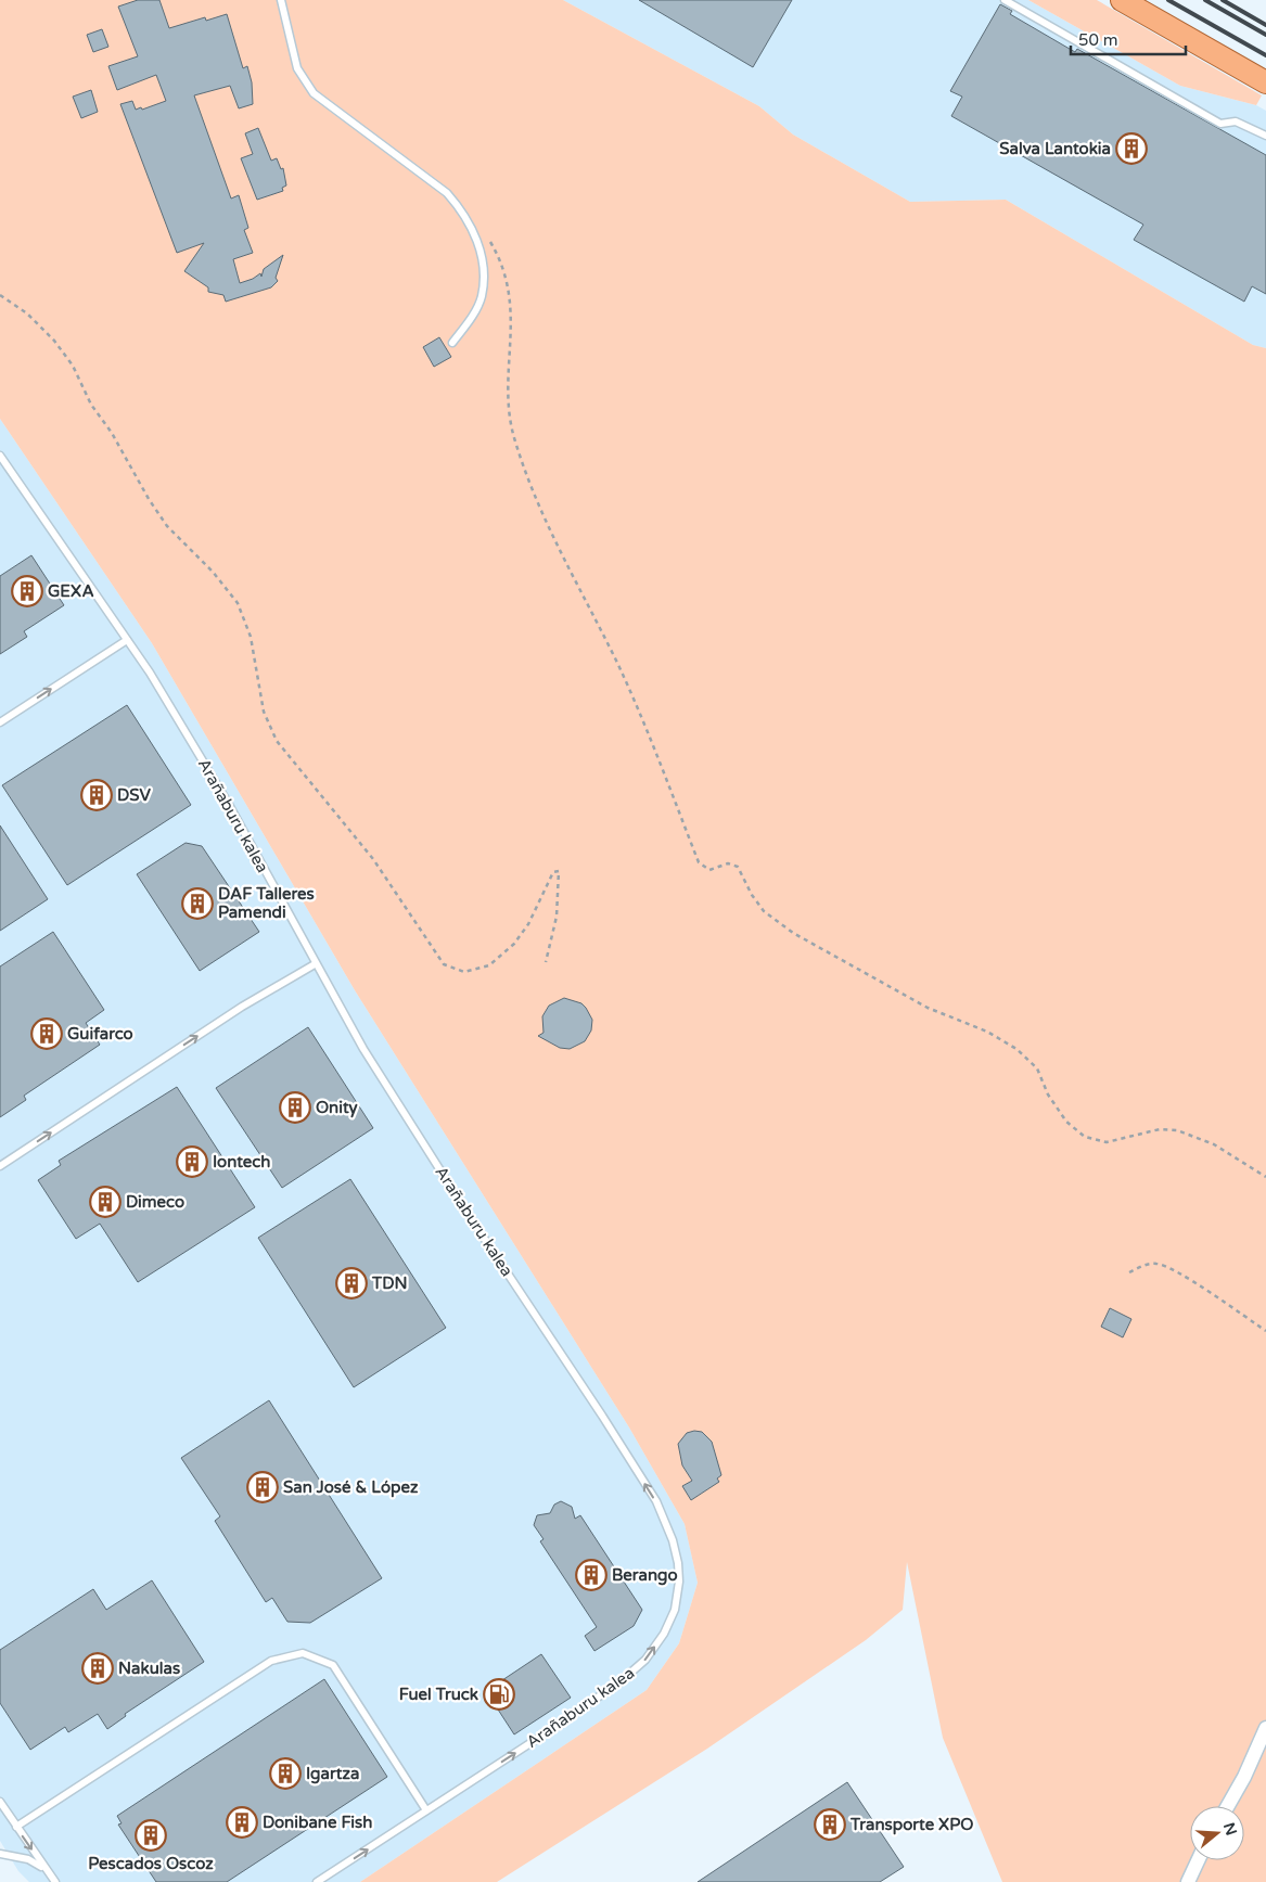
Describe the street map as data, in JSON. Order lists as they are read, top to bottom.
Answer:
{
  "streets": {
    "lane": ["Arañaburu kalea"]
  },
  "places": {
    "building": [
      "Salva Lantokia",
      "GEXA",
      "DSV",
      "DAF Talleres Pamendi",
      "Guifarco",
      "Onity",
      "Iontech",
      "Dimeco",
      "TDN",
      "San José & López",
      "Berango",
      "Nakulas",
      "Igartza",
      "Donibane Fish",
      "Transporte XPO",
      "Pescados Oscoz"
    ],
    "fuel station": ["Fuel Truck"]
  },
  "scale_bar": "50 m",
  "north": "right"
}
